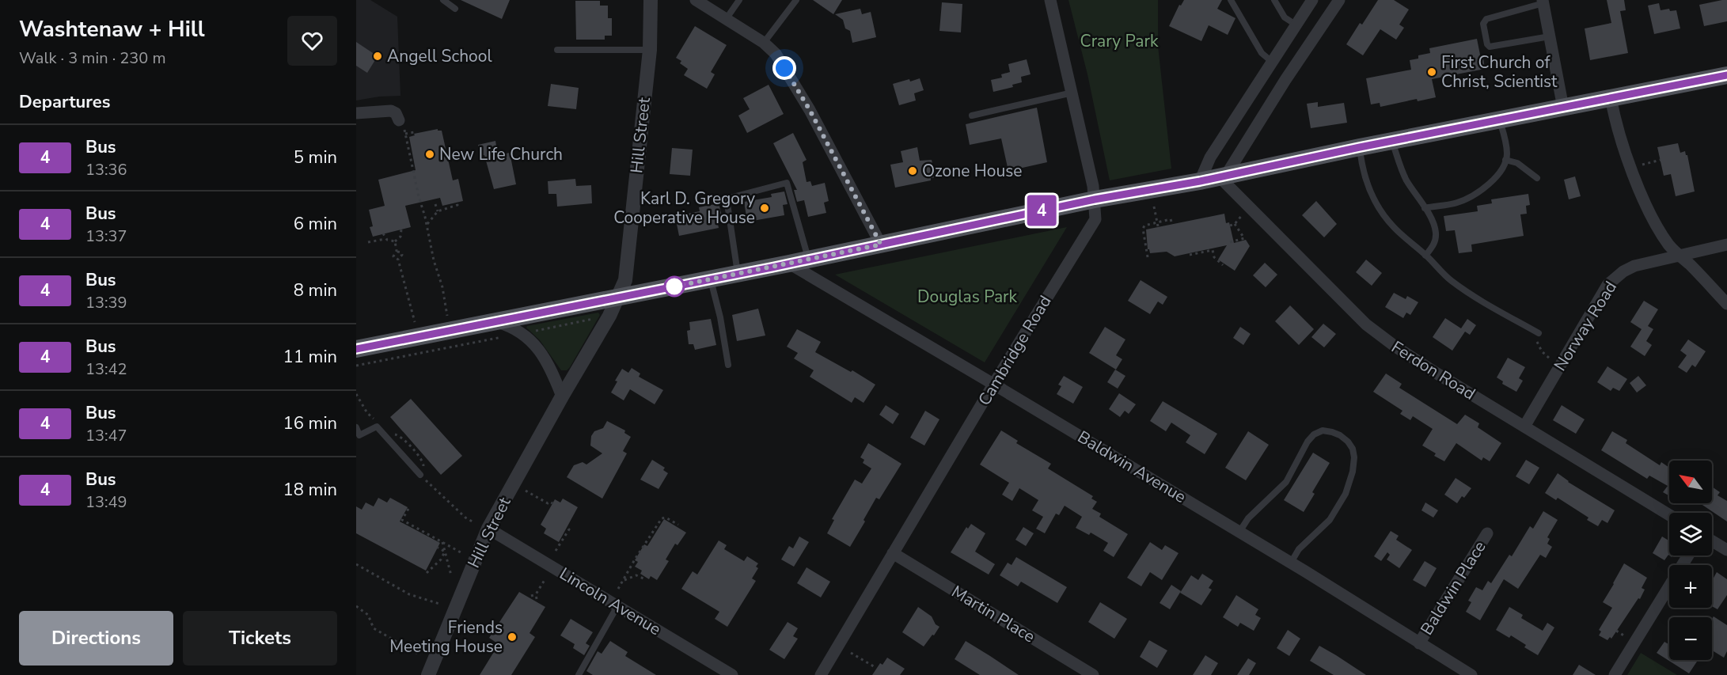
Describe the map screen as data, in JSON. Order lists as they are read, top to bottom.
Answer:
{
  "streets": {
    "street": [
      "Hill Street",
      "Norway Road",
      "Cambridge Road",
      "Ferdon Road",
      "Baldwin Avenue",
      "Baldwin Place",
      "Lincoln Avenue",
      "Martin Place"
    ]
  },
  "crossings": [
    ["Hill Street", "Lincoln Avenue"],
    ["Norway Road", "Ferdon Road"],
    ["Cambridge Road", "Baldwin Avenue"],
    ["Cambridge Road", "Martin Place"],
    ["Baldwin Avenue", "Baldwin Place"]
  ],
  "parks": ["Crary Park", "Douglas Park"],
  "places": [
    "Angell School",
    "First Church of Christ, Scientist",
    "New Life Church",
    "Ozone House",
    "Karl D. Gregory Cooperative House",
    "Friends Meeting House"
  ],
  "lines": ["bus line 4"],
  "north": "top left",
  "page": {
    "heading": [
      ["Washtenaw + Hill", "Walk · 3 min · 230 m"],
      "Departures"
    ],
    "on_map": "4",
    "list": [
      {
        "mark": "4",
        "name": "Bus",
        "note": "13:36",
        "value": "5 min"
      },
      {
        "mark": "4",
        "name": "Bus",
        "note": "13:37",
        "value": "6 min"
      },
      {
        "mark": "4",
        "name": "Bus",
        "note": "13:39",
        "value": "8 min"
      },
      {
        "mark": "4",
        "name": "Bus",
        "note": "13:42",
        "value": "11 min"
      },
      {
        "mark": "4",
        "name": "Bus",
        "note": "13:47",
        "value": "16 min"
      },
      {
        "mark": "4",
        "name": "Bus",
        "note": "13:49",
        "value": "18 min"
      }
    ],
    "map_buttons": ["+", "−"],
    "buttons": ["Directions", "Tickets"]
  }
}
